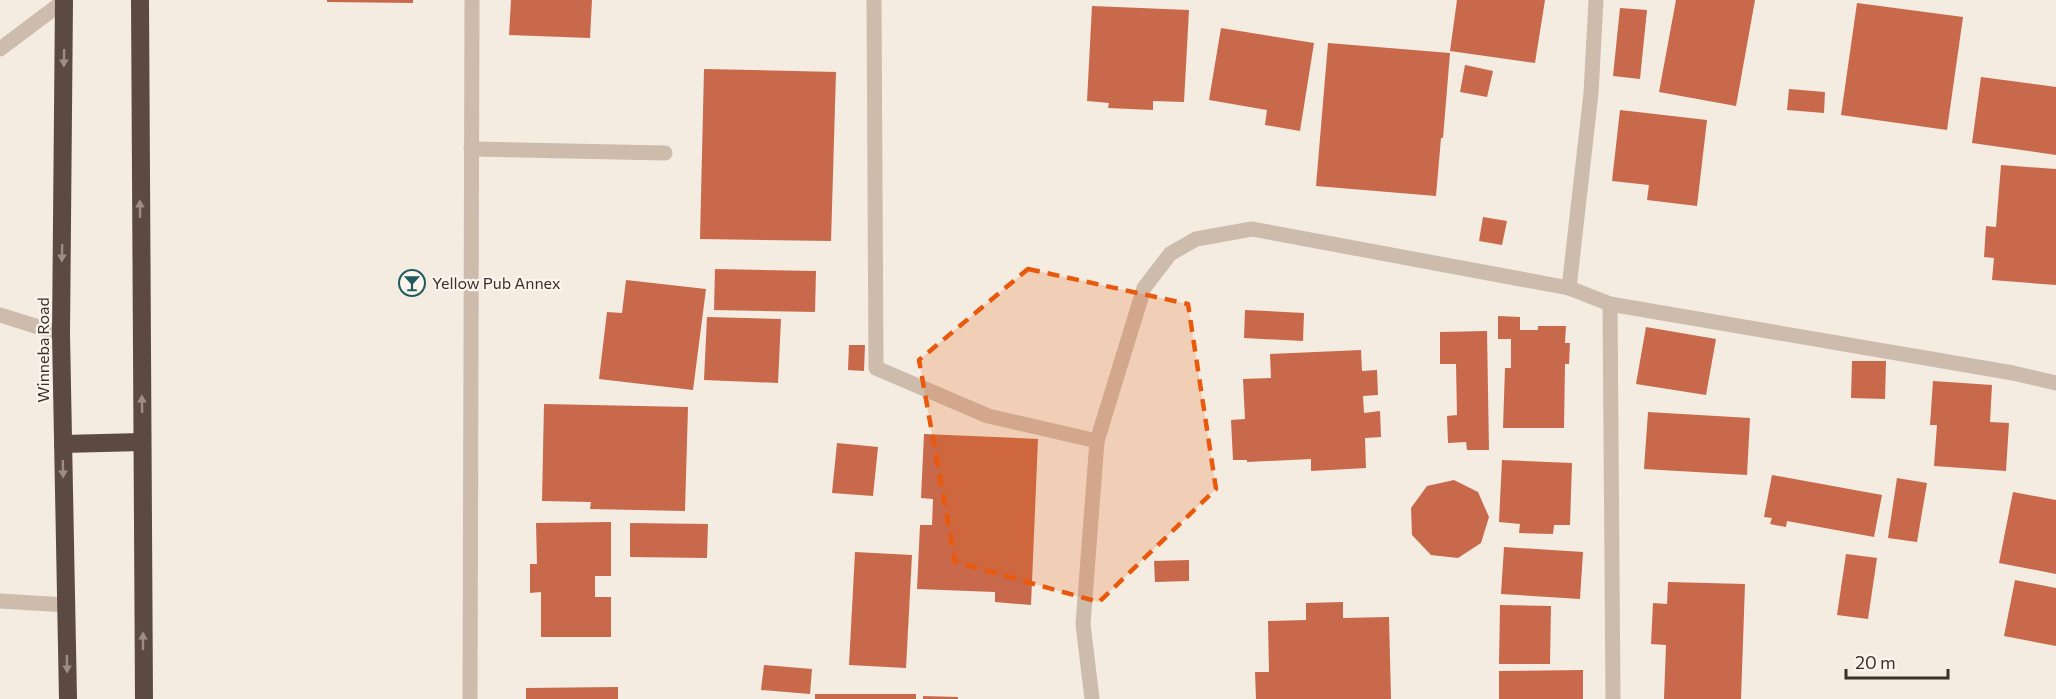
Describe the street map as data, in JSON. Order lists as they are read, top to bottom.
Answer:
{
  "streets": {
    "highway": ["Winneba Road"]
  },
  "places": {
    "bar": ["Yellow Pub Annex"]
  },
  "scale_bar": "20 m"
}
